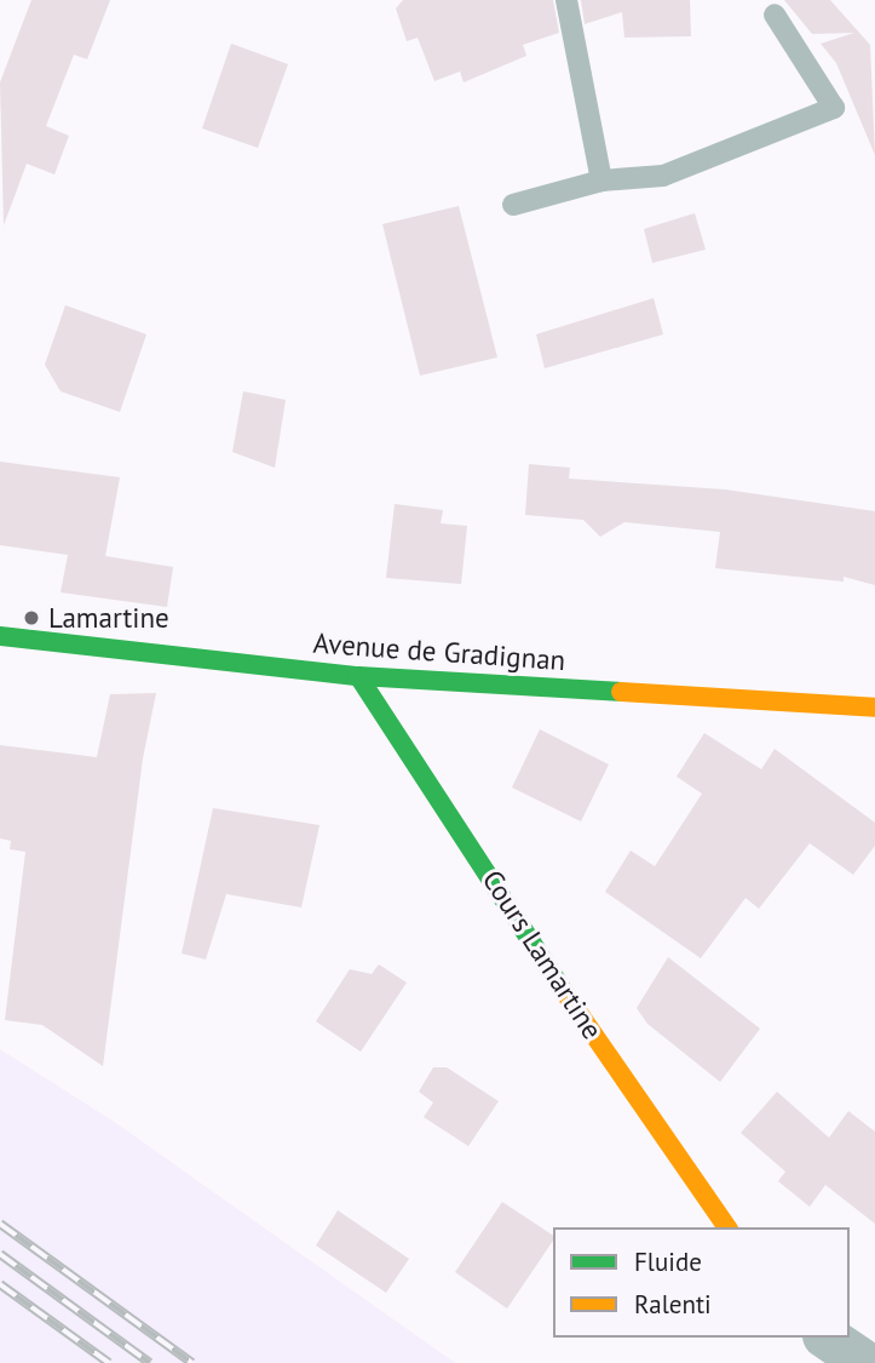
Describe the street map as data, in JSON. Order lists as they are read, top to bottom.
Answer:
{
  "streets": {
    "street": ["Avenue de Gradignan", "Cours Lamartine"]
  },
  "crossings": [
    ["Avenue de Gradignan", "Cours Lamartine"]
  ],
  "places": ["Lamartine"],
  "legend": ["Fluide", "Ralenti"]
}
